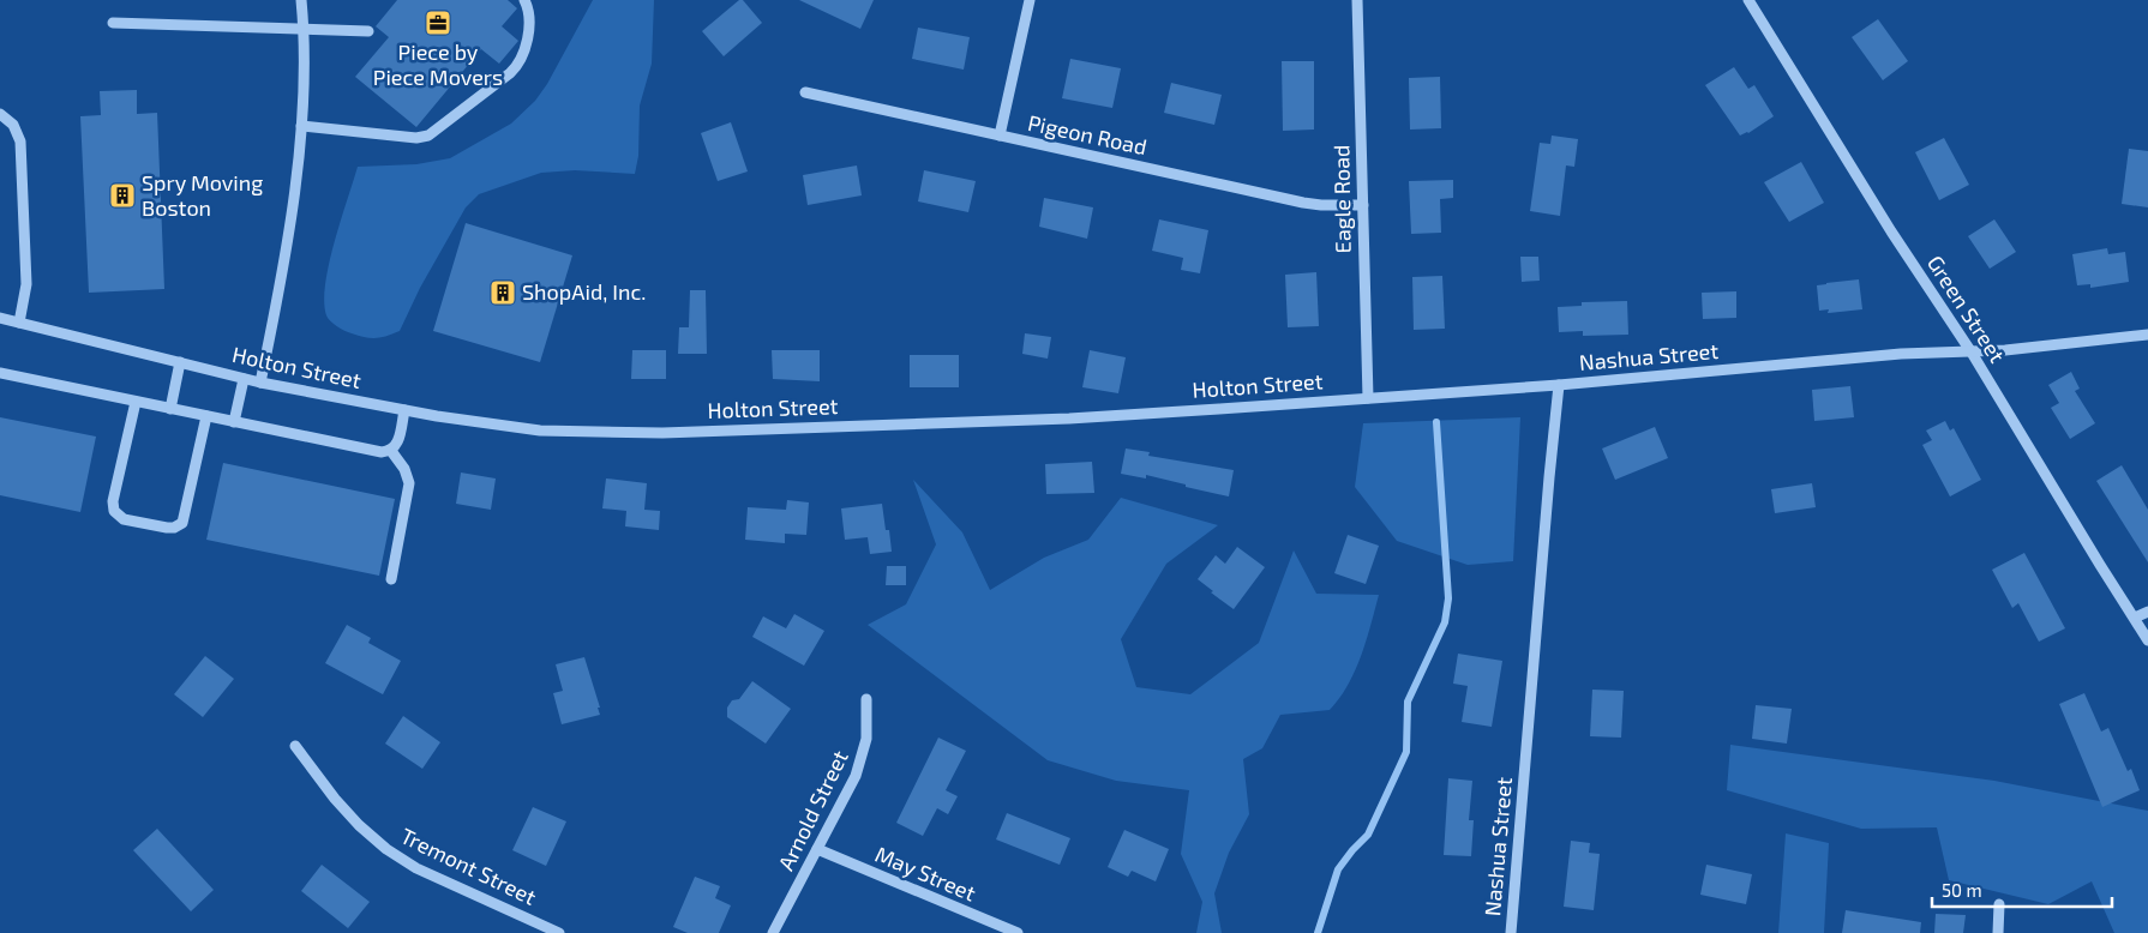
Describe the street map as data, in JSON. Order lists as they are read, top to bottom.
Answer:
{
  "streets": {
    "street": [
      "Pigeon Road",
      "Eagle Road",
      "Green Street",
      "Nashua Street",
      "Holton Street",
      "Arnold Street",
      "Tremont Street",
      "May Street"
    ]
  },
  "crossings": [
    ["Pigeon Road", "Eagle Road"],
    ["Eagle Road", "Holton Street"],
    ["Green Street", "Nashua Street"],
    ["Nashua Street", "Holton Street"],
    ["Arnold Street", "May Street"]
  ],
  "places": {
    "office": ["Piece by Piece Movers"],
    "building": ["Spry Moving Boston", "ShopAid, Inc."]
  },
  "scale_bar": "50 m"
}
